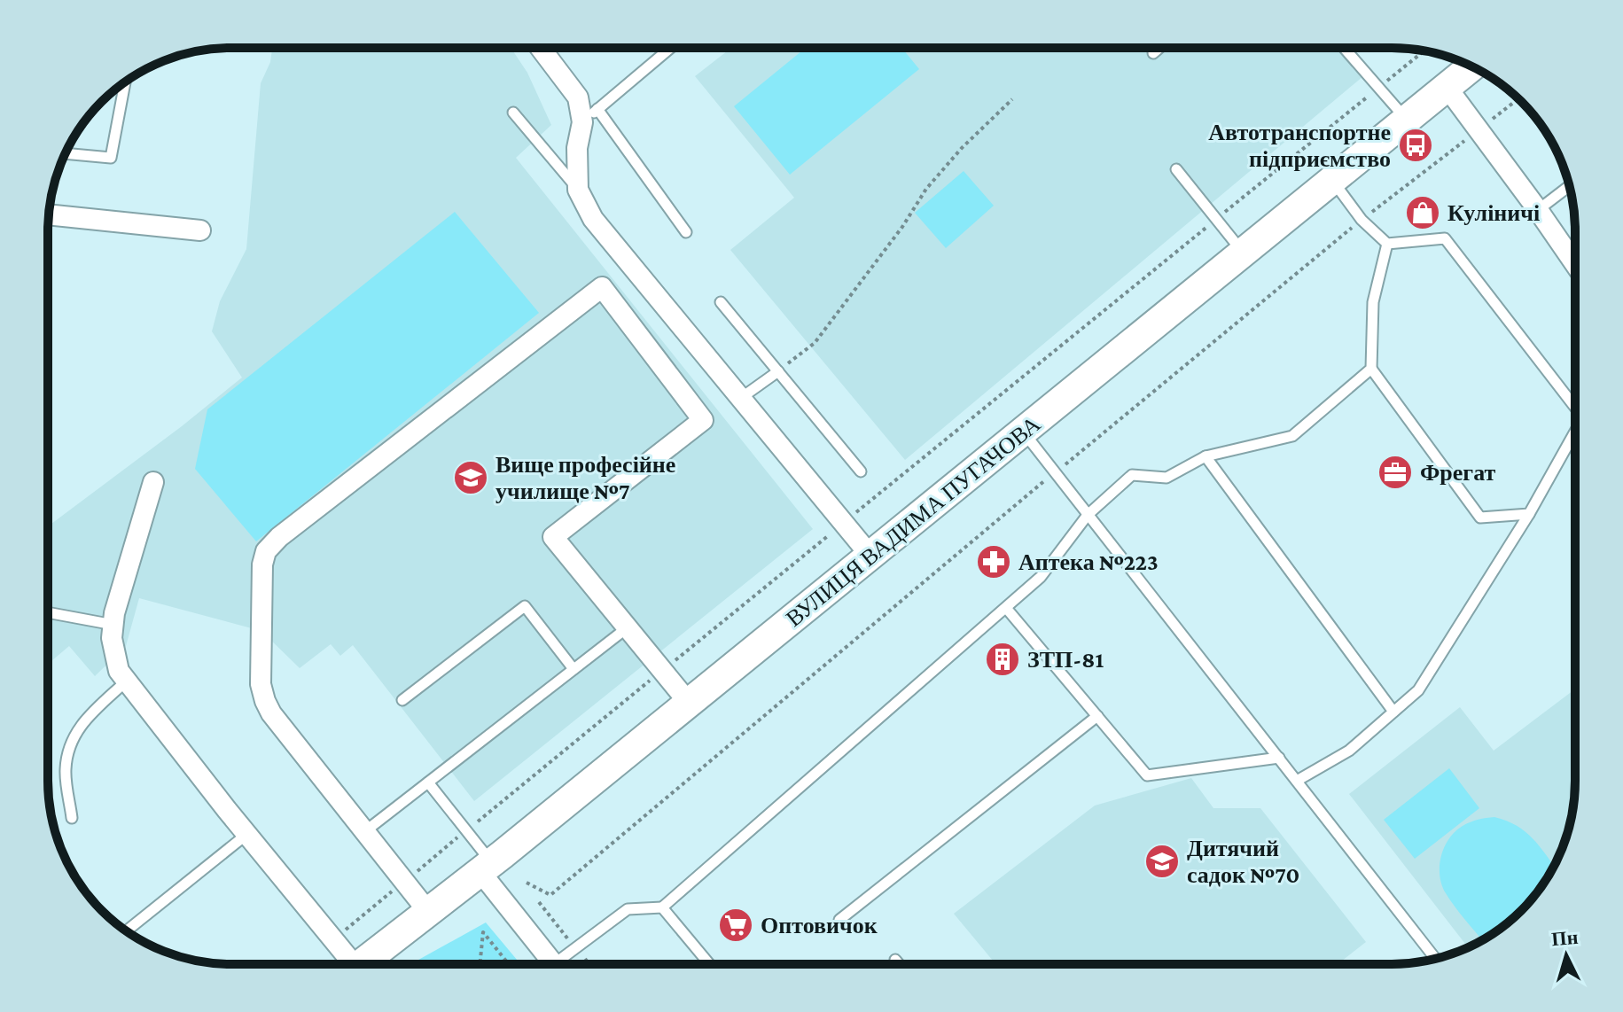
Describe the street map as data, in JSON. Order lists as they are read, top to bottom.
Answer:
{
  "streets": {
    "street": ["ВУЛИЦЯ ВАДИМА ПУГАЧОВА"]
  },
  "places": {
    "bus stop": ["Автотранспортне підприємство"],
    "shop": ["Куліничі"],
    "office": ["Фрегат"],
    "school or university": ["Вище професійне училище №7", "Дитячий садок №70"],
    "pharmacy": ["Аптека №223"],
    "building": ["ЗТП-81"],
    "supermarket": ["Оптовичок"]
  },
  "north": "top"
}
